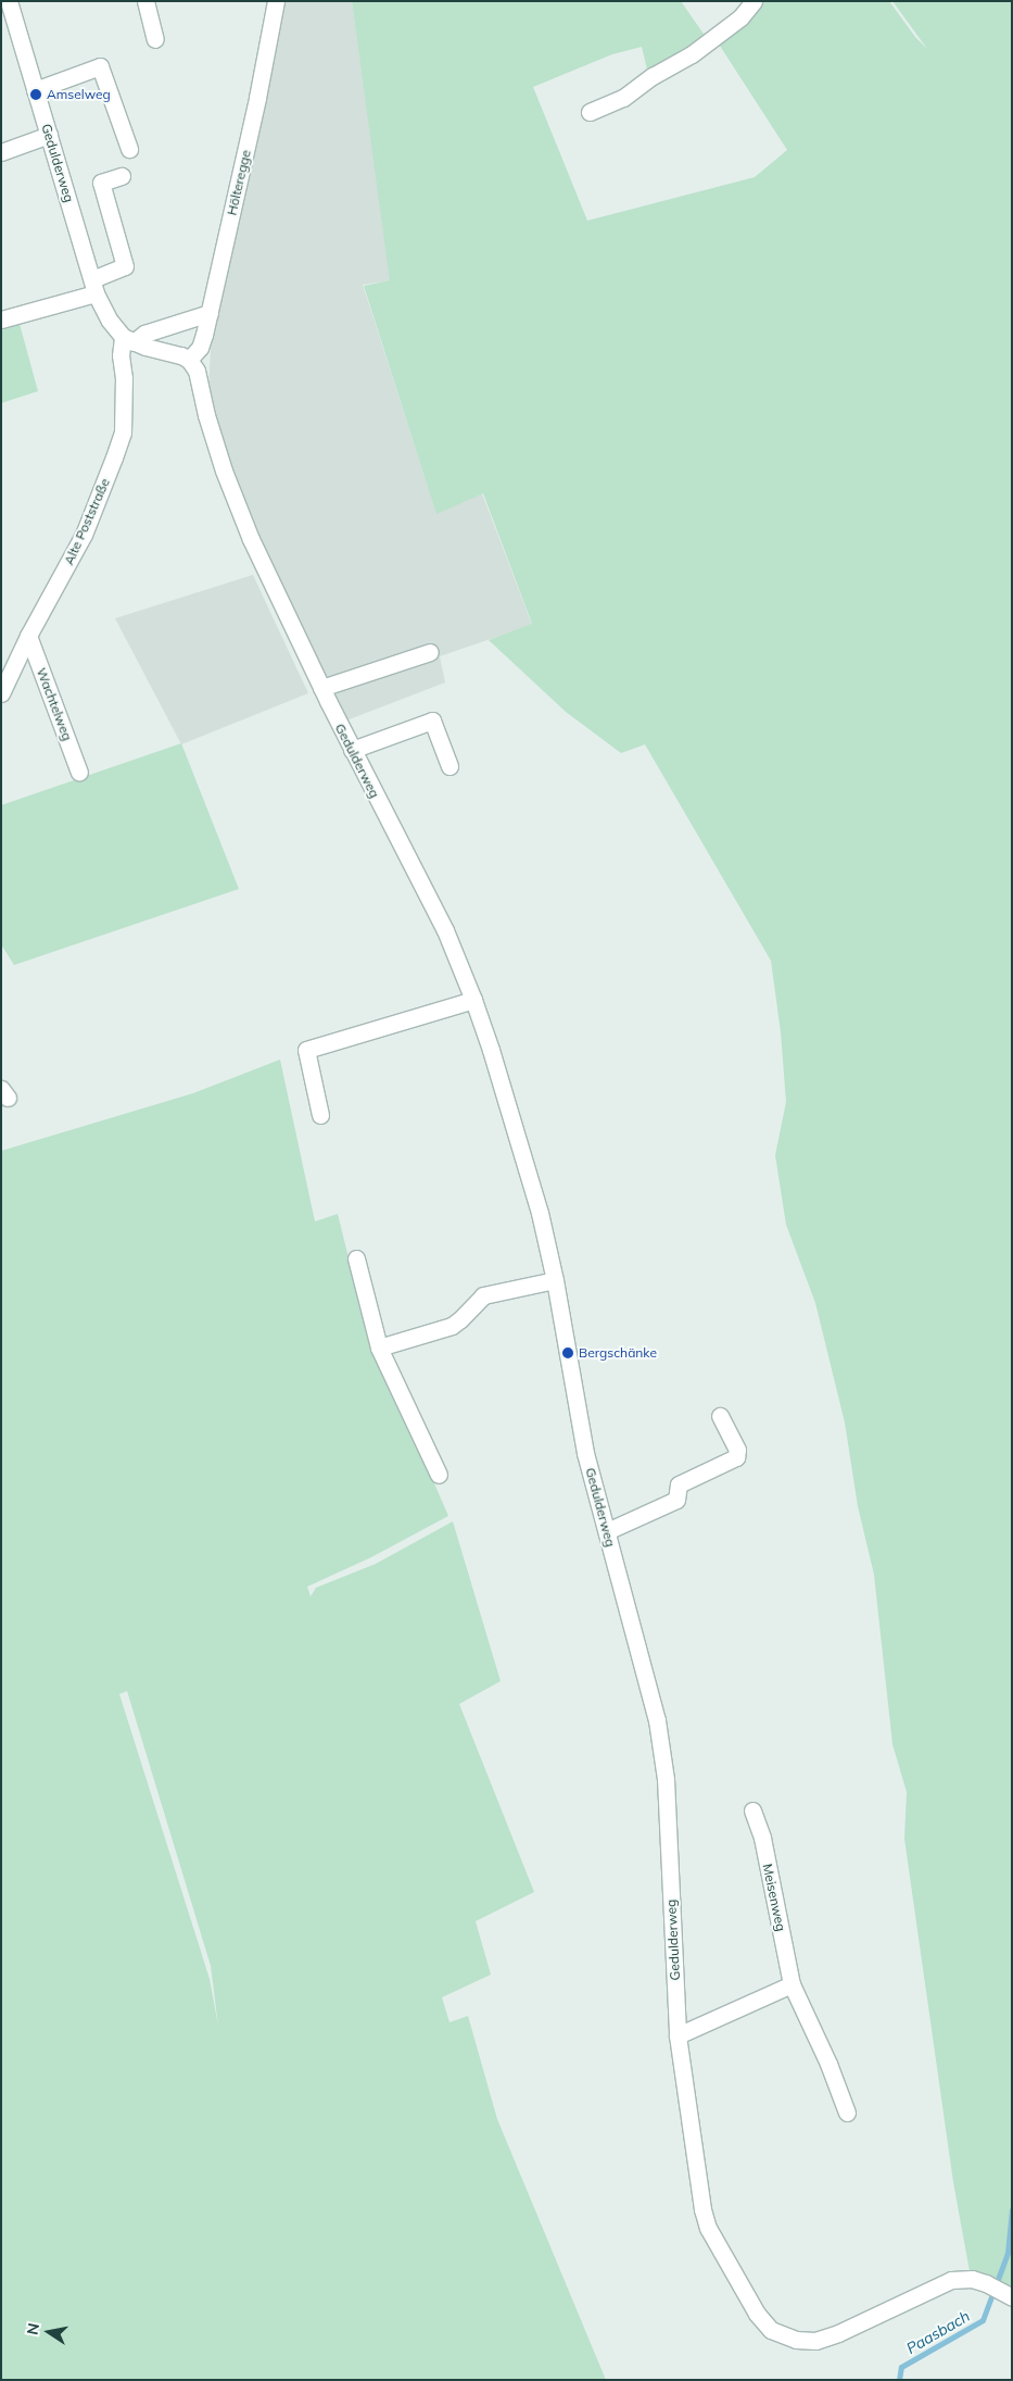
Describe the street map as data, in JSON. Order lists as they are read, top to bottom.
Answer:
{
  "streets": {
    "street": [
      "Gedulderweg",
      "Hölteregge",
      "Alte Poststraße",
      "Wachtelweg",
      "Meisenweg"
    ]
  },
  "crossings": [
    ["Gedulderweg", "Hölteregge"],
    ["Gedulderweg", "Alte Poststraße"],
    ["Alte Poststraße", "Wachtelweg"]
  ],
  "water": ["Paasbach"],
  "places": ["Amselweg", "Bergschänke"],
  "north": "left"
}
